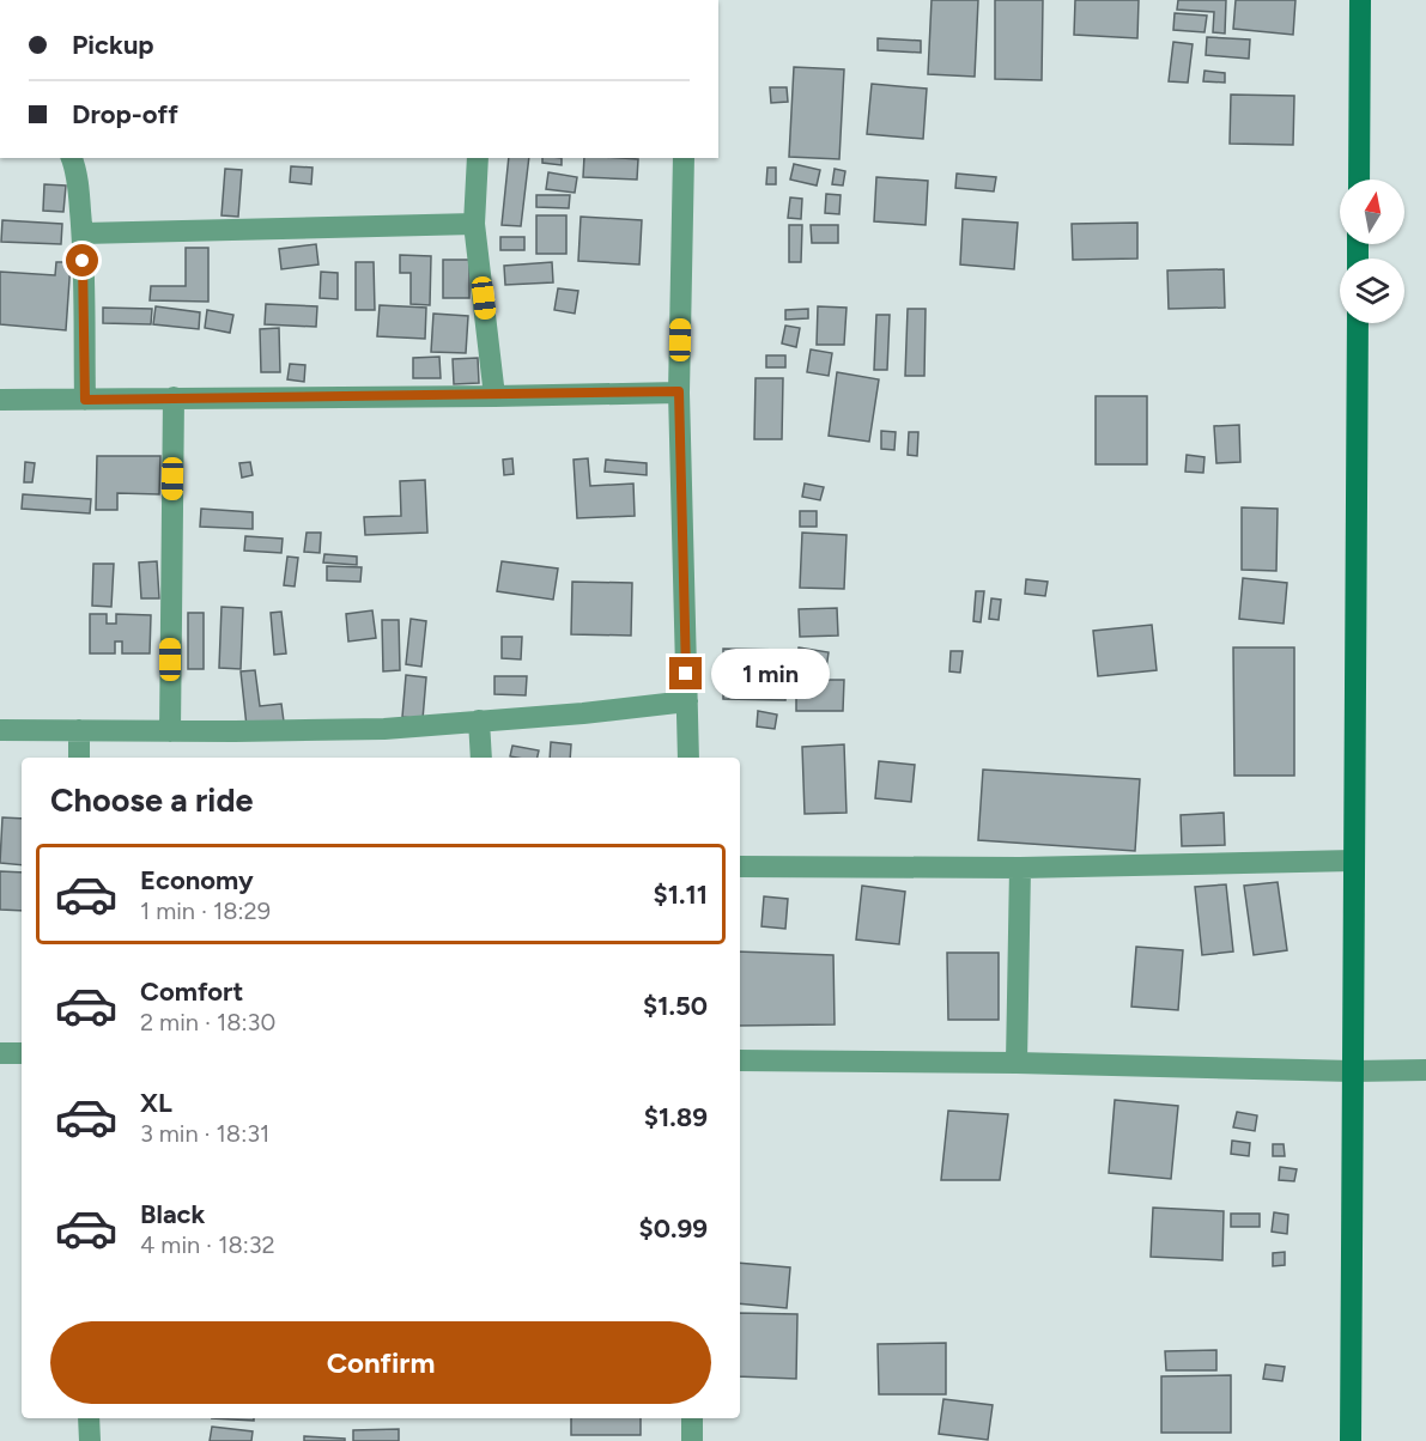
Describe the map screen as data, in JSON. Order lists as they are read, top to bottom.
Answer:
{
  "north": "top",
  "page": {
    "banner": ["Pickup", "Drop-off"],
    "bubble": "1 min",
    "heading": "Choose a ride",
    "list": [
      {
        "name": "Economy",
        "note": "1 min · 18:29",
        "value": "$1.11"
      },
      {
        "name": "Comfort",
        "note": "2 min · 18:30",
        "value": "$1.50"
      },
      {
        "name": "XL",
        "note": "3 min · 18:31",
        "value": "$1.89"
      },
      {
        "name": "Black",
        "note": "4 min · 18:32",
        "value": "$0.99"
      }
    ],
    "buttons": "Confirm"
  }
}
